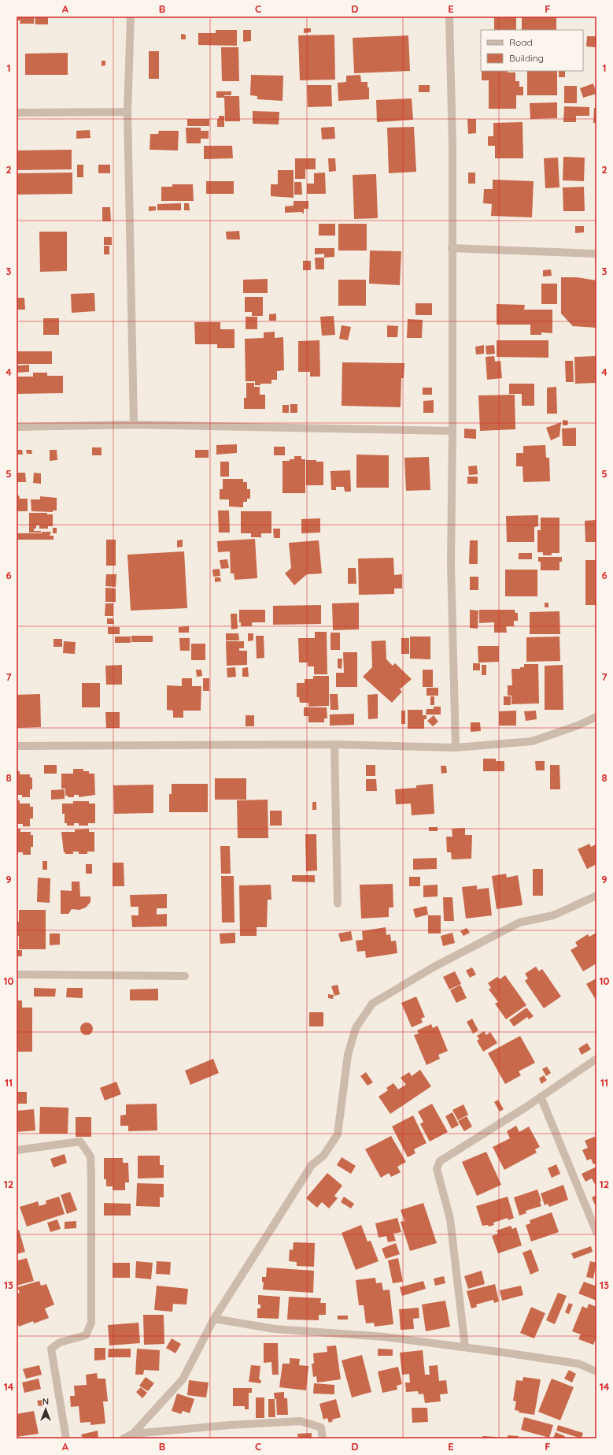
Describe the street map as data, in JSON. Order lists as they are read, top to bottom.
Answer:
{
  "legend": ["Road", "Building"],
  "north": "top",
  "grid": {
    "columns": [
      "A",
      "B",
      "C",
      "D",
      "E",
      "F"
    ],
    "rows": [
      "1",
      "2",
      "3",
      "4",
      "5",
      "6",
      "7",
      "8",
      "9",
      "10",
      "11",
      "12",
      "13",
      "14"
    ]
  }
}
